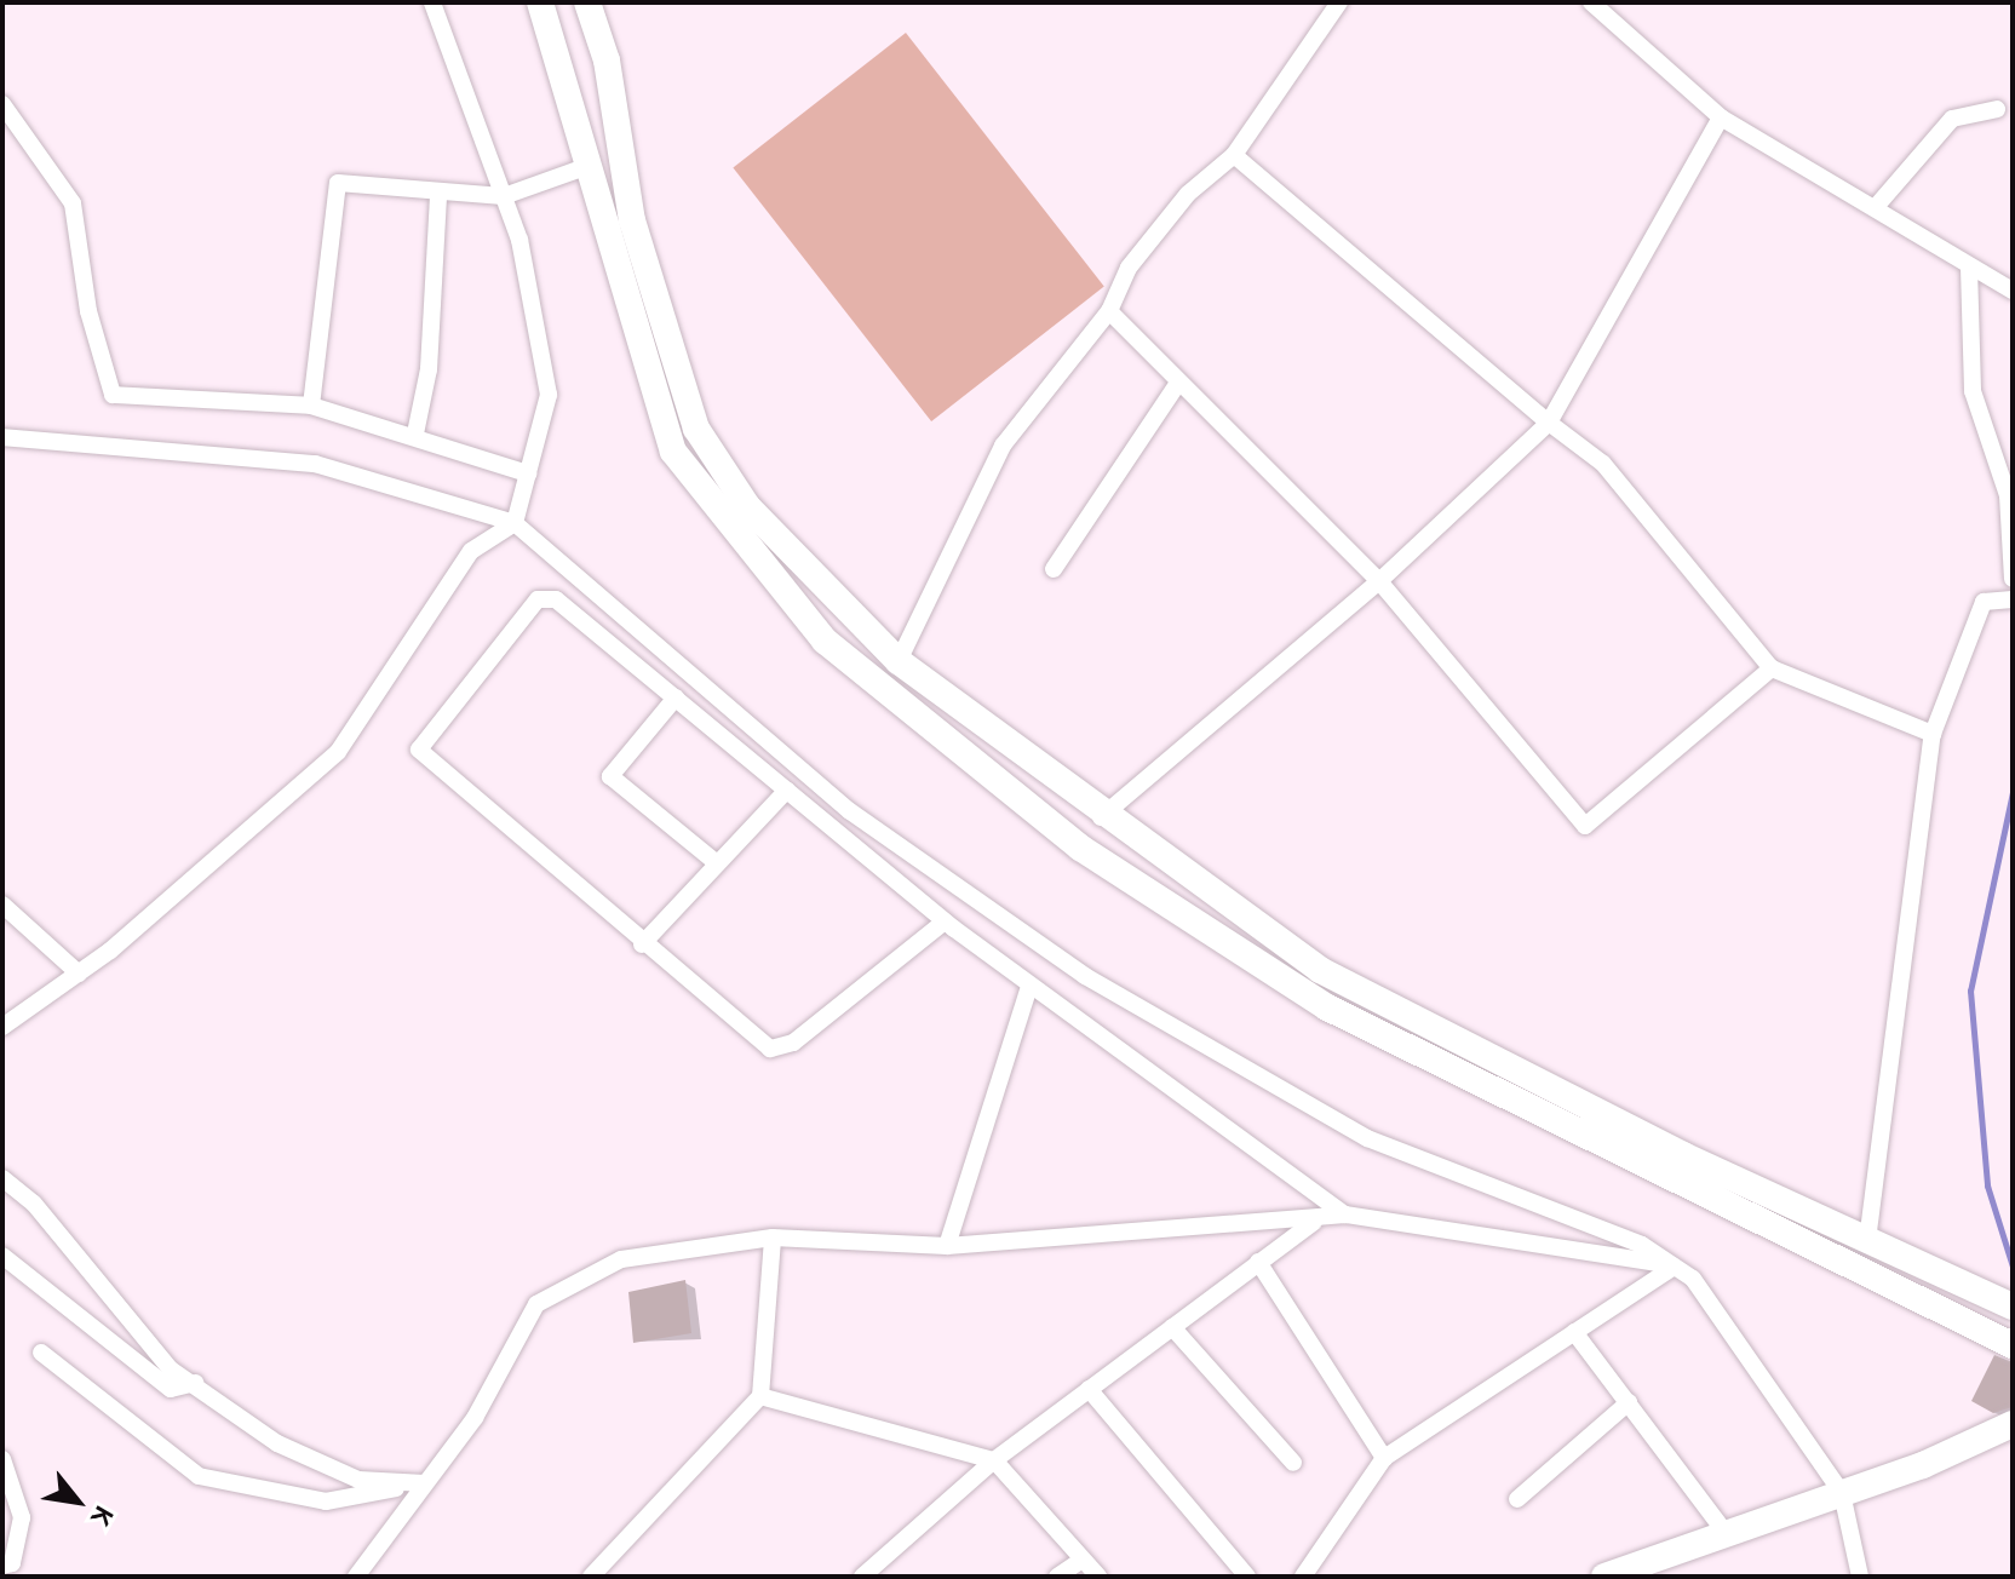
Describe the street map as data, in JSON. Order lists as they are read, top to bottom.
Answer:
{
  "north": "bottom right"
}
